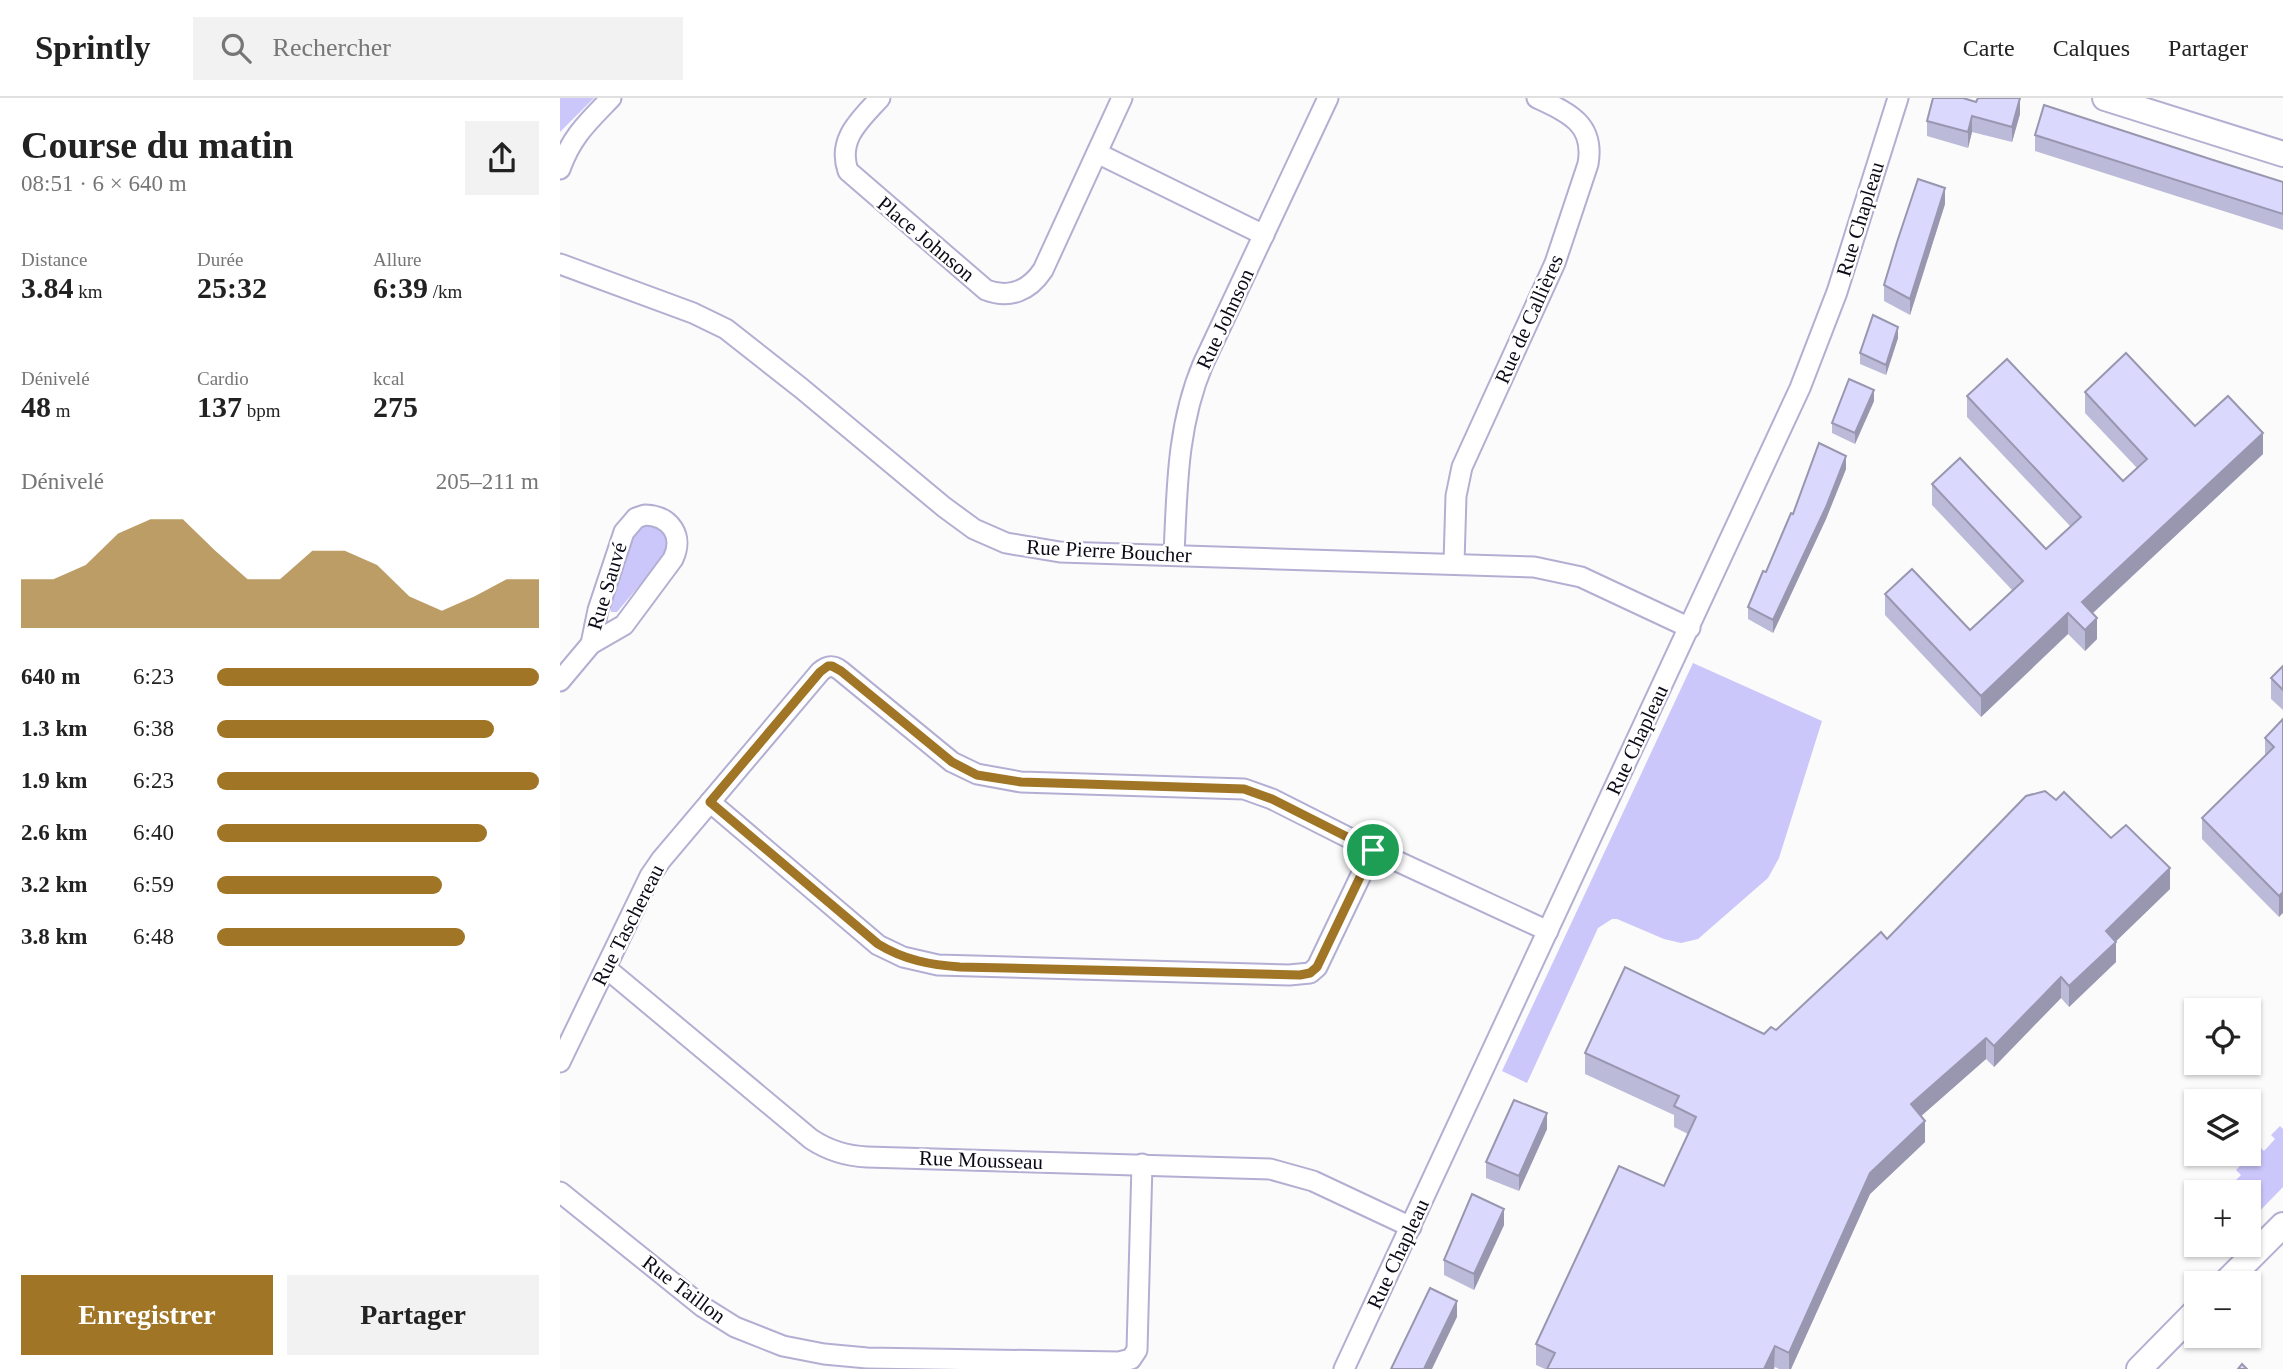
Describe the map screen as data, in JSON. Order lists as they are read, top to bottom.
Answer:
{
  "streets": {
    "street": [
      "Rue Chapleau",
      "Place Johnson",
      "Rue Johnson",
      "Rue de Callières",
      "Rue Pierre Boucher",
      "Rue Sauvé",
      "Rue Taschereau",
      "Rue Mousseau",
      "Rue Taillon"
    ]
  },
  "crossings": [
    ["Rue Chapleau", "Rue Pierre Boucher"],
    ["Rue Chapleau", "Rue Taschereau"],
    ["Rue Chapleau", "Rue Mousseau"],
    ["Rue Johnson", "Rue Pierre Boucher"],
    ["Rue de Callières", "Rue Pierre Boucher"],
    ["Rue Taschereau", "Rue Mousseau"],
    ["Rue Mousseau", "Rue Taillon"]
  ],
  "page": {
    "header": "Sprintly",
    "search": "Rechercher",
    "nav": ["Carte", "Calques", "Partager"],
    "heading": ["Course du matin", "08:51 · 6 × 640 m"],
    "stats": [
      ["Distance", "3.84 km"],
      ["Durée", "25:32"],
      ["Allure", "6:39 /km"],
      ["Dénivelé", "48 m"],
      ["Cardio", "137 bpm"],
      ["kcal", "275"]
    ],
    "chart": ["Dénivelé", "205–211 m"],
    "list": [
      {
        "name": "640 m",
        "note": "6:23"
      },
      {
        "name": "1.3 km",
        "note": "6:38"
      },
      {
        "name": "1.9 km",
        "note": "6:23"
      },
      {
        "name": "2.6 km",
        "note": "6:40"
      },
      {
        "name": "3.2 km",
        "note": "6:59"
      },
      {
        "name": "3.8 km",
        "note": "6:48"
      }
    ],
    "map_buttons": ["+", "−"],
    "buttons": ["Enregistrer", "Partager"]
  }
}
